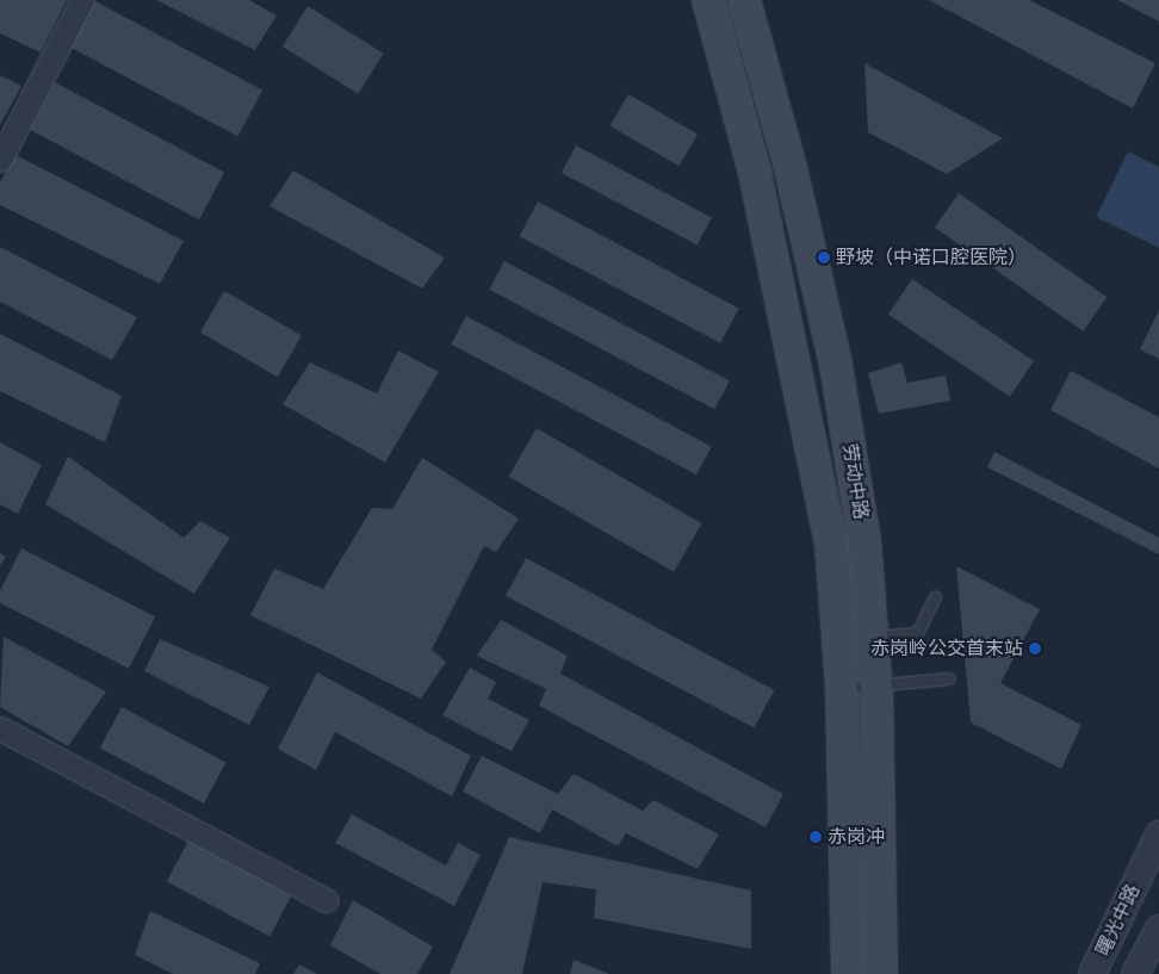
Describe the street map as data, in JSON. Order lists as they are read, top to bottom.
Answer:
{
  "streets": {
    "main road": ["劳动中路"],
    "street": ["曙光中路"]
  },
  "places": ["野坡（中诺口腔医院）", "赤岗岭公交首末站", "赤岗冲"]
}
